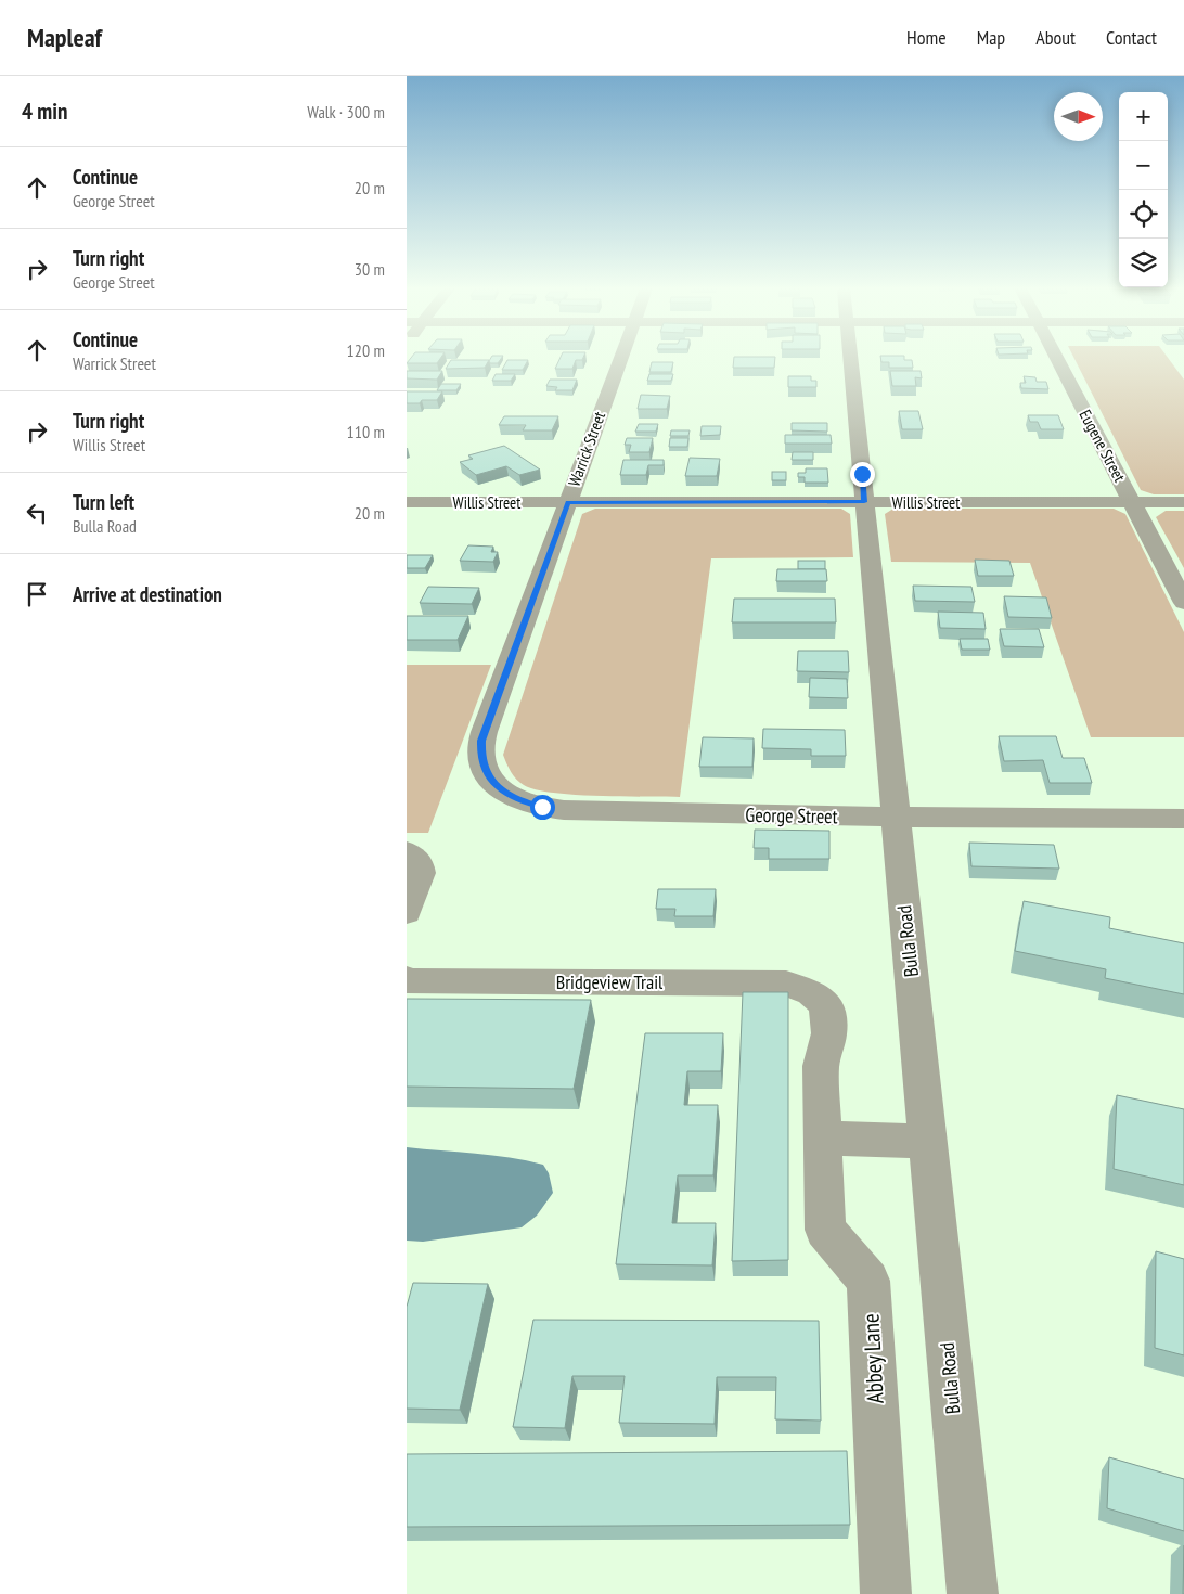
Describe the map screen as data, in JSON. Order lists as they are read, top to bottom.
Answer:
{
  "streets": {
    "street": [
      "Eugene Street",
      "Warrick Street",
      "Willis Street",
      "George Street",
      "Bulla Road",
      "Bridgeview Trail",
      "Abbey Lane"
    ]
  },
  "crossings": [
    ["Eugene Street", "Willis Street"],
    ["Warrick Street", "Willis Street"],
    ["Warrick Street", "George Street"],
    ["Willis Street", "Bulla Road"],
    ["George Street", "Bulla Road"],
    ["Bridgeview Trail", "Abbey Lane"]
  ],
  "north": "right",
  "page": {
    "header": "Mapleaf",
    "nav": [
      "Home",
      "Map",
      "About",
      "Contact"
    ],
    "heading": ["4 min", "Walk · 300 m"],
    "map_buttons": ["+", "−"],
    "list": [
      ["Continue", "George Street", "20 m"],
      ["Turn right", "George Street", "30 m"],
      ["Continue", "Warrick Street", "120 m"],
      ["Turn right", "Willis Street", "110 m"],
      ["Turn left", "Bulla Road", "20 m"],
      "Arrive at destination"
    ]
  }
}
